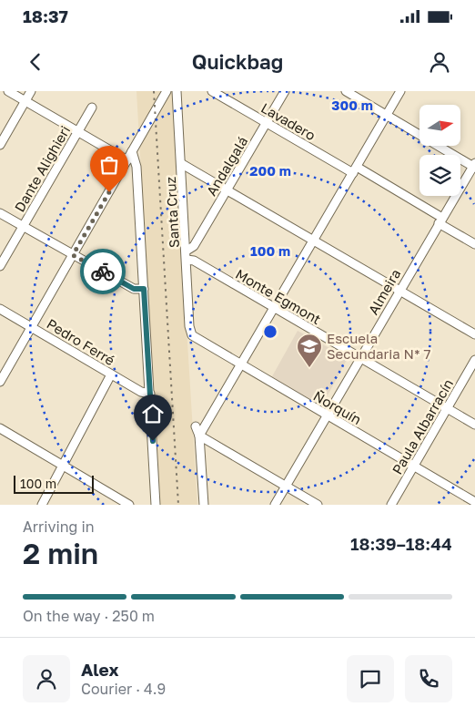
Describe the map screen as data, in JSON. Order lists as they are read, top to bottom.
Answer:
{
  "streets": {
    "street": [
      "Lavadero",
      "Andalgalá",
      "Dante Alighieri",
      "Santa Cruz",
      "Almeira",
      "Monte Egmont",
      "Pedro Ferré",
      "Ñorquín",
      "Paula Albarracín"
    ]
  },
  "crossings": [
    ["Lavadero", "Andalgalá"],
    ["Lavadero", "Almeira"],
    ["Andalgalá", "Santa Cruz"],
    ["Santa Cruz", "Monte Egmont"],
    ["Santa Cruz", "Ñorquín"],
    ["Almeira", "Monte Egmont"],
    ["Almeira", "Ñorquín"],
    ["Monte Egmont", "Paula Albarracín"],
    ["Ñorquín", "Paula Albarracín"]
  ],
  "places": {
    "school or university": ["Escuela Secundaria N* 7"]
  },
  "scale_bar": "100 m",
  "north": "right",
  "page": {
    "status": "18:37",
    "header": "Quickbag",
    "scale": "100 m",
    "heading": ["2 min", "Arriving in", "18:39–18:44"],
    "panel": ["Alex", "Courier · 4.9"],
    "bar": "On the way · 250 m"
  },
  "rings": ["300 m", "200 m", "100 m"]
}
